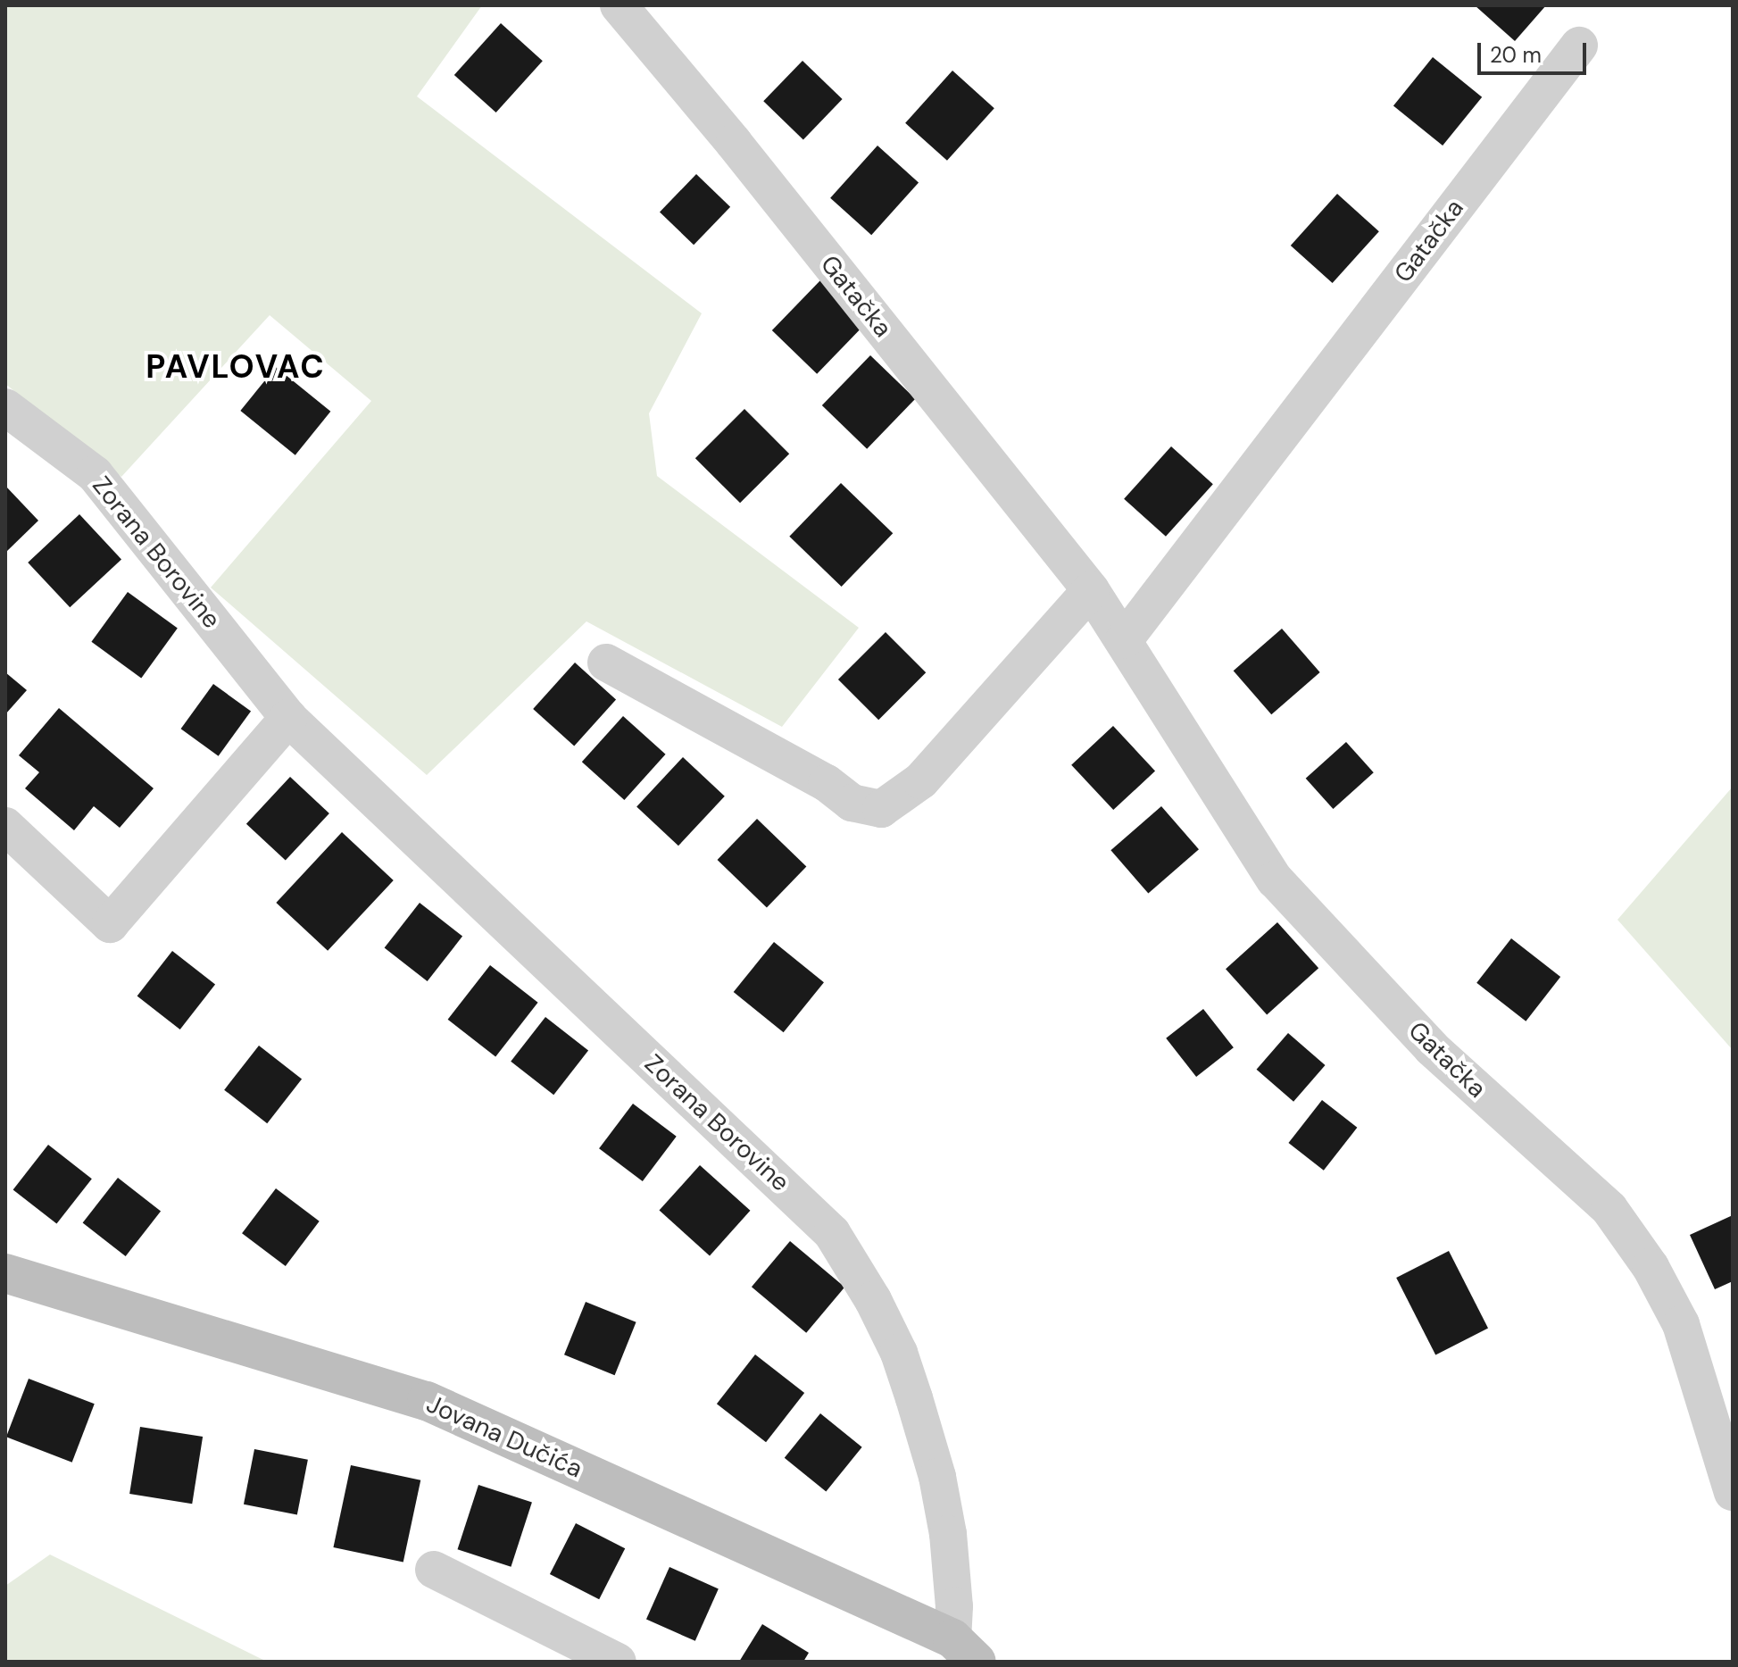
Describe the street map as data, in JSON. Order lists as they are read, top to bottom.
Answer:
{
  "streets": {
    "main road": ["Jovana Dučića"],
    "street": ["Gatačka", "Zorana Borovine"]
  },
  "crossings": [
    ["Zorana Borovine", "Jovana Dučića"]
  ],
  "districts": ["PAVLOVAC"],
  "scale_bar": "20 m"
}
